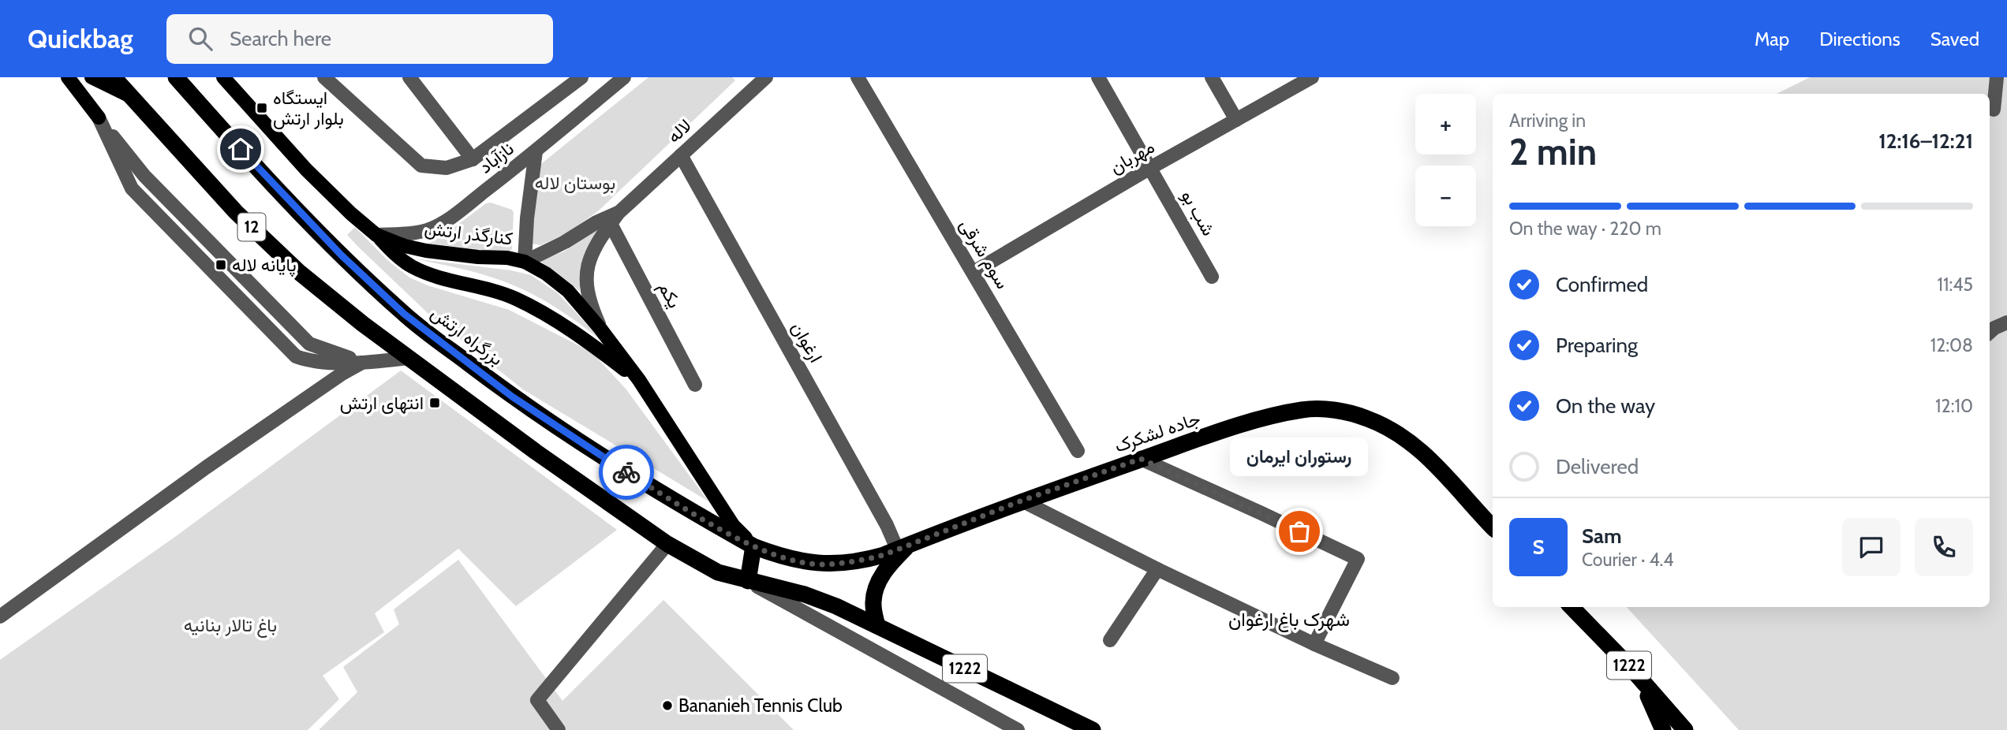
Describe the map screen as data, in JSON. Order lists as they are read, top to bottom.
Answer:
{
  "streets": {
    "highway": [
      "12",
      "کنارگذر ارتش",
      "بزرگراه ارتش",
      "جاده لشکرک",
      "1222"
    ],
    "street": [
      "لاله",
      "مهربان",
      "نازآباد",
      "شب بو",
      "سوم شرقی",
      "یکم",
      "ارغوان"
    ]
  },
  "crossings": [
    ["لاله", "کنارگذر ارتش"],
    ["لاله", "یکم"],
    ["لاله", "ارغوان"],
    ["مهربان", "شب بو"],
    ["مهربان", "سوم شرقی"],
    ["نازآباد", "کنارگذر ارتش"],
    ["12", "1222"],
    ["کنارگذر ارتش", "بزرگراه ارتش"],
    ["کنارگذر ارتش", "جاده لشکرک"],
    ["ارغوان", "جاده لشکرک"]
  ],
  "districts": ["شهرک باغ ارغوان"],
  "parks": ["بوستان لاله", "باغ تالار بنانیه"],
  "places": {
    "transit": ["ایستگاه بلوار ارتش", "پایانه لاله", "انتهای ارتش"],
    "other": ["رستوران ايرمان", "Bananieh Tennis Club"]
  },
  "page": {
    "header": "Quickbag",
    "search": "Search here",
    "nav": ["Map", "Directions", "Saved"],
    "map_buttons": ["+", "−"],
    "heading": ["2 min", "Arriving in", "12:16–12:21"],
    "panel": ["Sam", "Courier · 4.4"],
    "bar": "On the way · 220 m",
    "list": [
      ["Confirmed", "11:45"],
      ["Preparing", "12:08"],
      ["On the way", "12:10"],
      "Delivered"
    ],
    "bubble": "رستوران ايرمان",
    "round": "S"
  }
}
